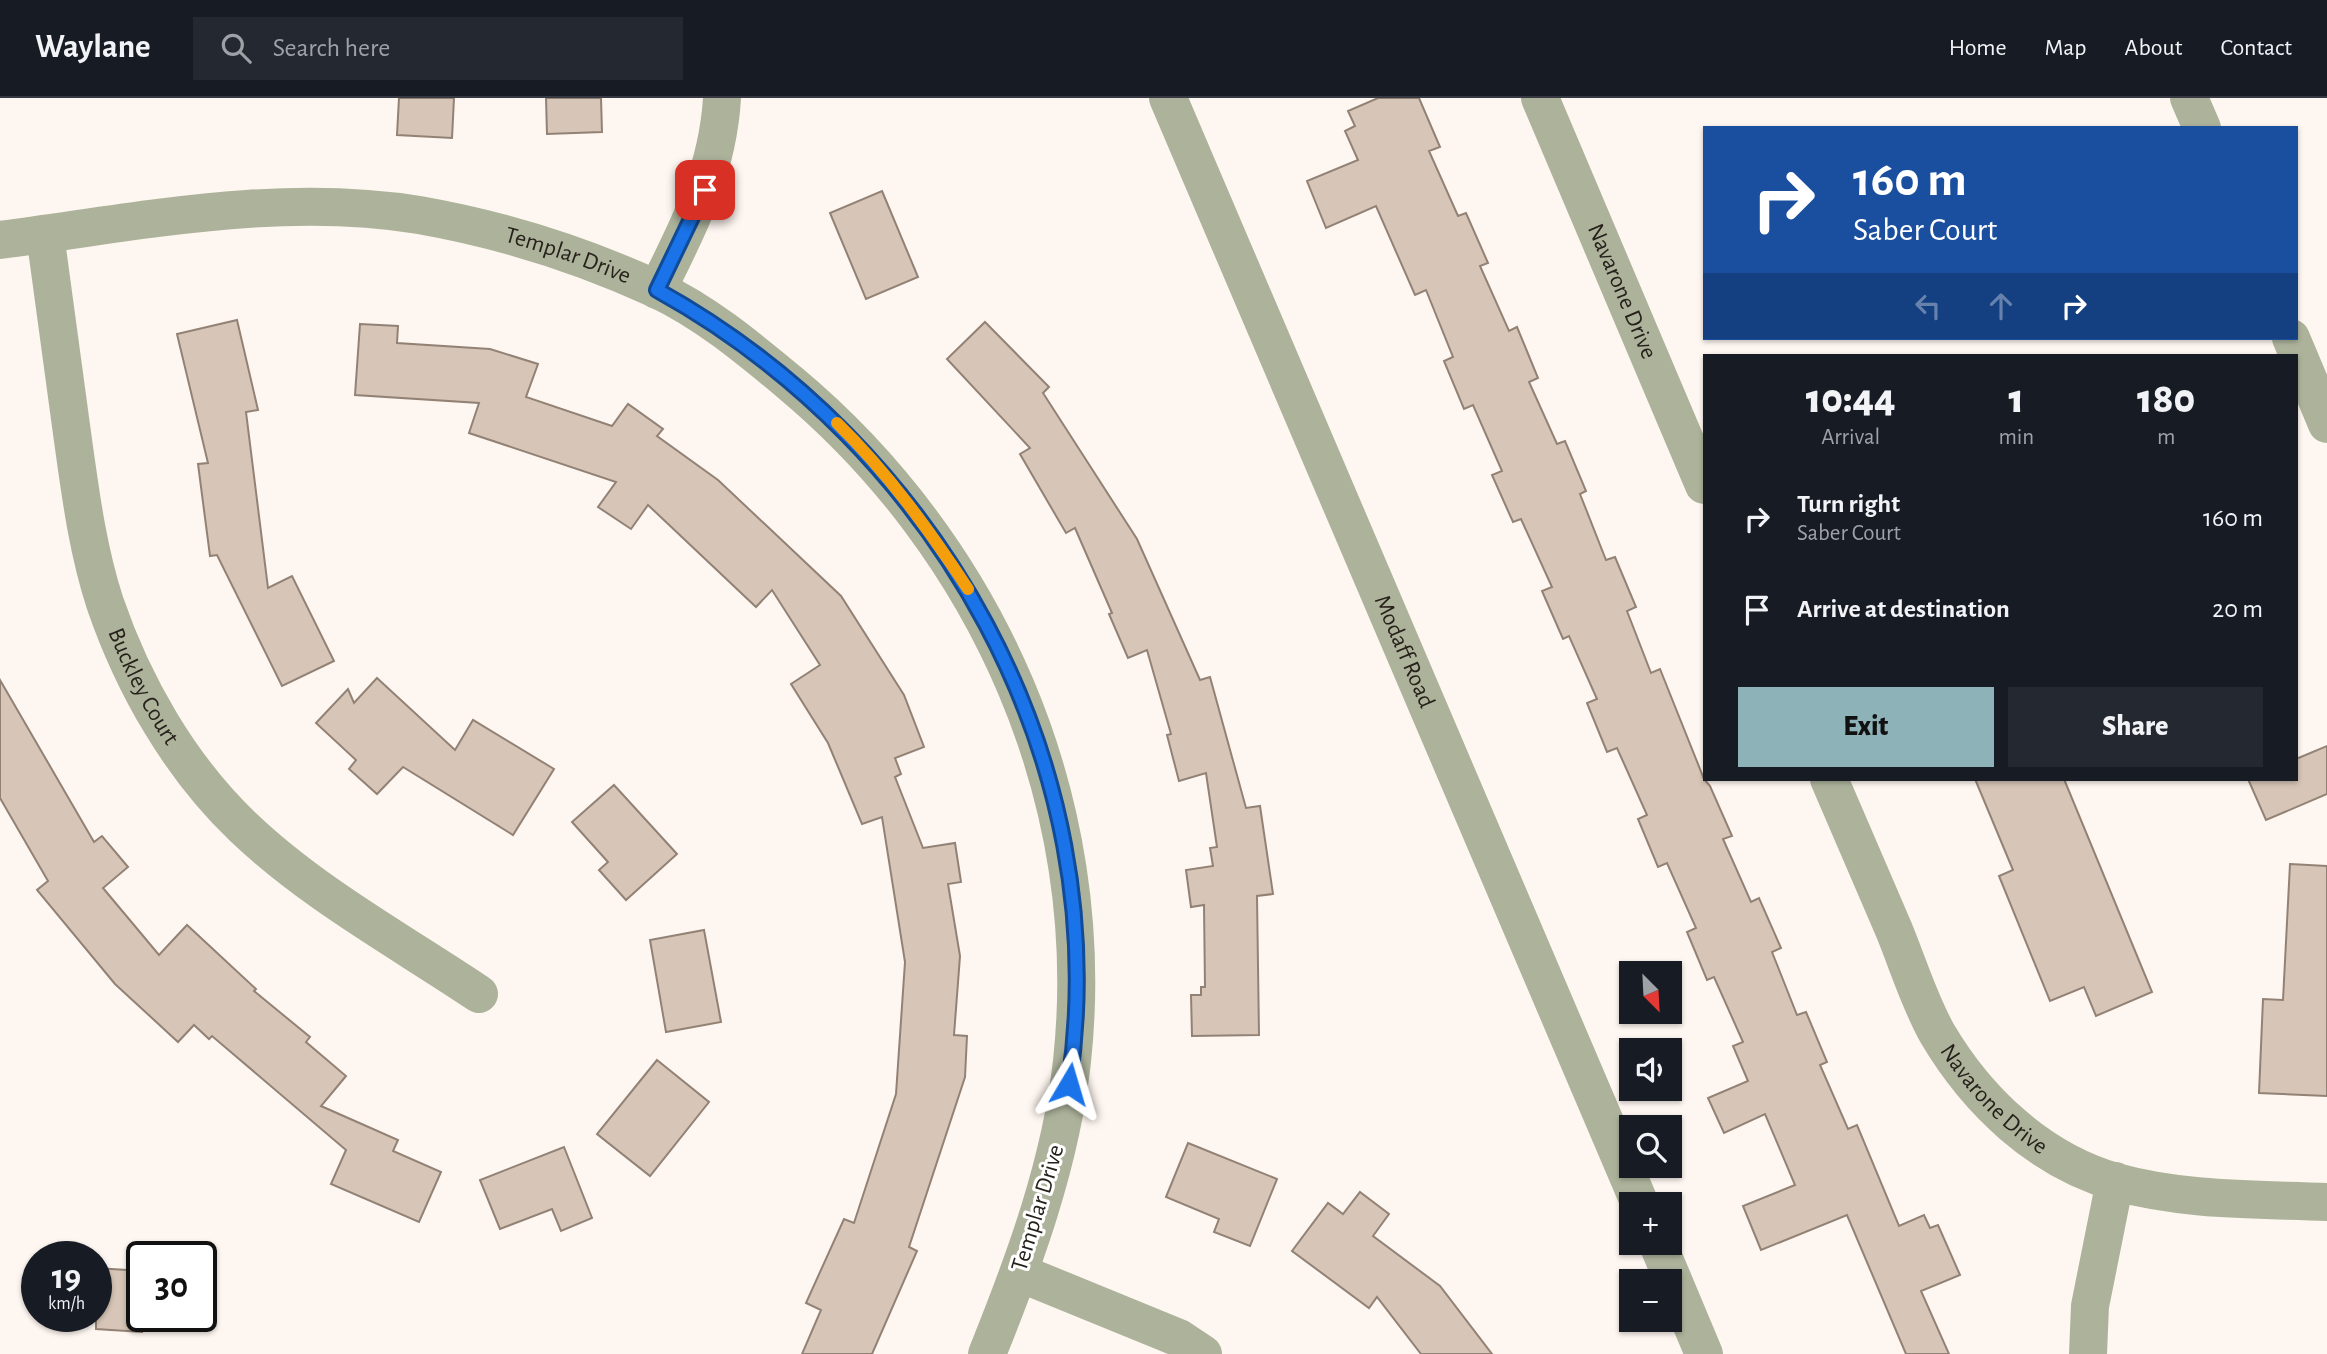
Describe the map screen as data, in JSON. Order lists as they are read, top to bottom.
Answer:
{
  "streets": {
    "street": [
      "Templar Drive",
      "Navarone Drive",
      "Modaff Road",
      "Buckley Court"
    ]
  },
  "crossings": [
    ["Templar Drive", "Buckley Court"]
  ],
  "north": "bottom right",
  "page": {
    "header": "Waylane",
    "search": "Search here",
    "nav": [
      "Home",
      "Map",
      "About",
      "Contact"
    ],
    "turn": ["160 m", "Saber Court"],
    "eta": [
      "10:44",
      "Arrival",
      "1",
      "min",
      "180",
      "m"
    ],
    "list": [
      {
        "name": "Turn right",
        "note": "Saber Court",
        "value": "160 m"
      },
      {
        "name": "Arrive at destination",
        "value": "20 m"
      }
    ],
    "buttons": ["Exit", "Share"],
    "map_buttons": ["+", "−"],
    "speed": "19 km/h",
    "limit": "30"
  }
}
